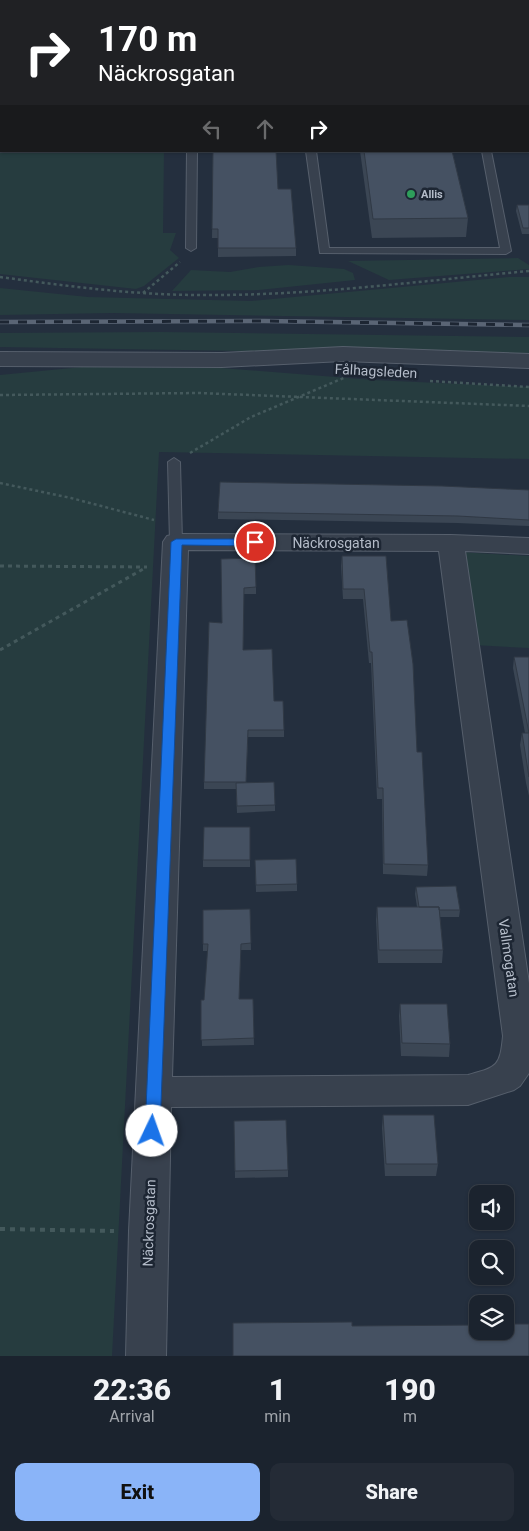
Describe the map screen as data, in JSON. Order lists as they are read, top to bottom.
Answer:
{
  "streets": {
    "street": ["Fålhagsleden", "Näckrosgatan", "Vallmogatan"]
  },
  "crossings": [
    ["Näckrosgatan", "Vallmogatan"]
  ],
  "places": ["Allis"],
  "page": {
    "turn": ["170 m", "Näckrosgatan"],
    "eta": [
      "22:36",
      "Arrival",
      "1",
      "min",
      "190",
      "m"
    ],
    "buttons": ["Exit", "Share"]
  }
}
